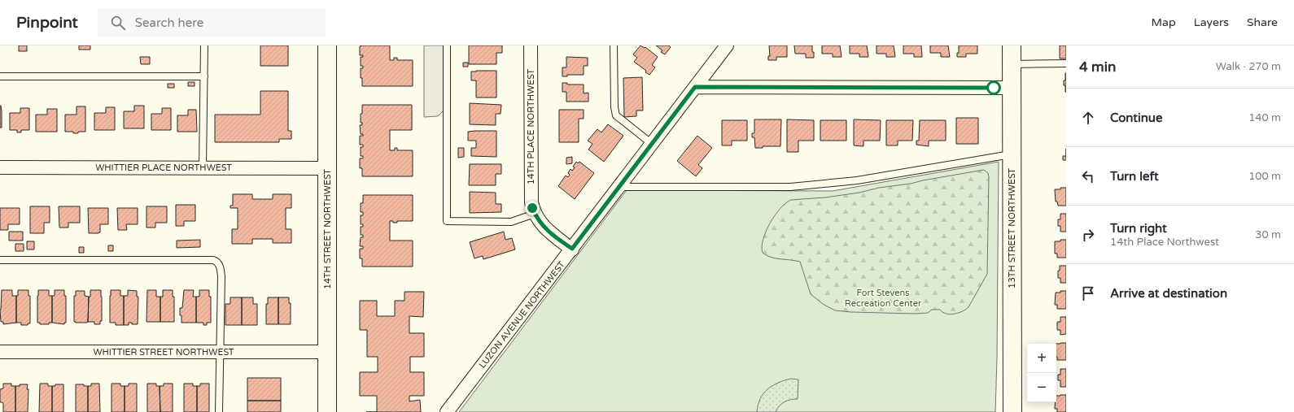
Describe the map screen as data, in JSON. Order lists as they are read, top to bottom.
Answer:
{
  "streets": {
    "street": [
      "14TH PLACE NORTHWEST",
      "WHITTIER PLACE NORTHWEST",
      "13TH STREET NORTHWEST",
      "14TH STREET NORTHWEST",
      "LUZON AVENUE NORTHWEST",
      "WHITTIER STREET NORTHWEST"
    ]
  },
  "crossings": [
    ["14TH PLACE NORTHWEST", "LUZON AVENUE NORTHWEST"],
    ["WHITTIER PLACE NORTHWEST", "14TH STREET NORTHWEST"],
    ["14TH STREET NORTHWEST", "WHITTIER STREET NORTHWEST"]
  ],
  "parks": ["Fort Stevens Recreation Center"],
  "page": {
    "header": "Pinpoint",
    "search": "Search here",
    "nav": ["Map", "Layers", "Share"],
    "heading": ["4 min", "Walk · 270 m"],
    "list": [
      ["Continue", "140 m"],
      ["Turn left", "100 m"],
      ["Turn right", "14th Place Northwest", "30 m"],
      "Arrive at destination"
    ],
    "map_buttons": ["+", "−"]
  }
}
